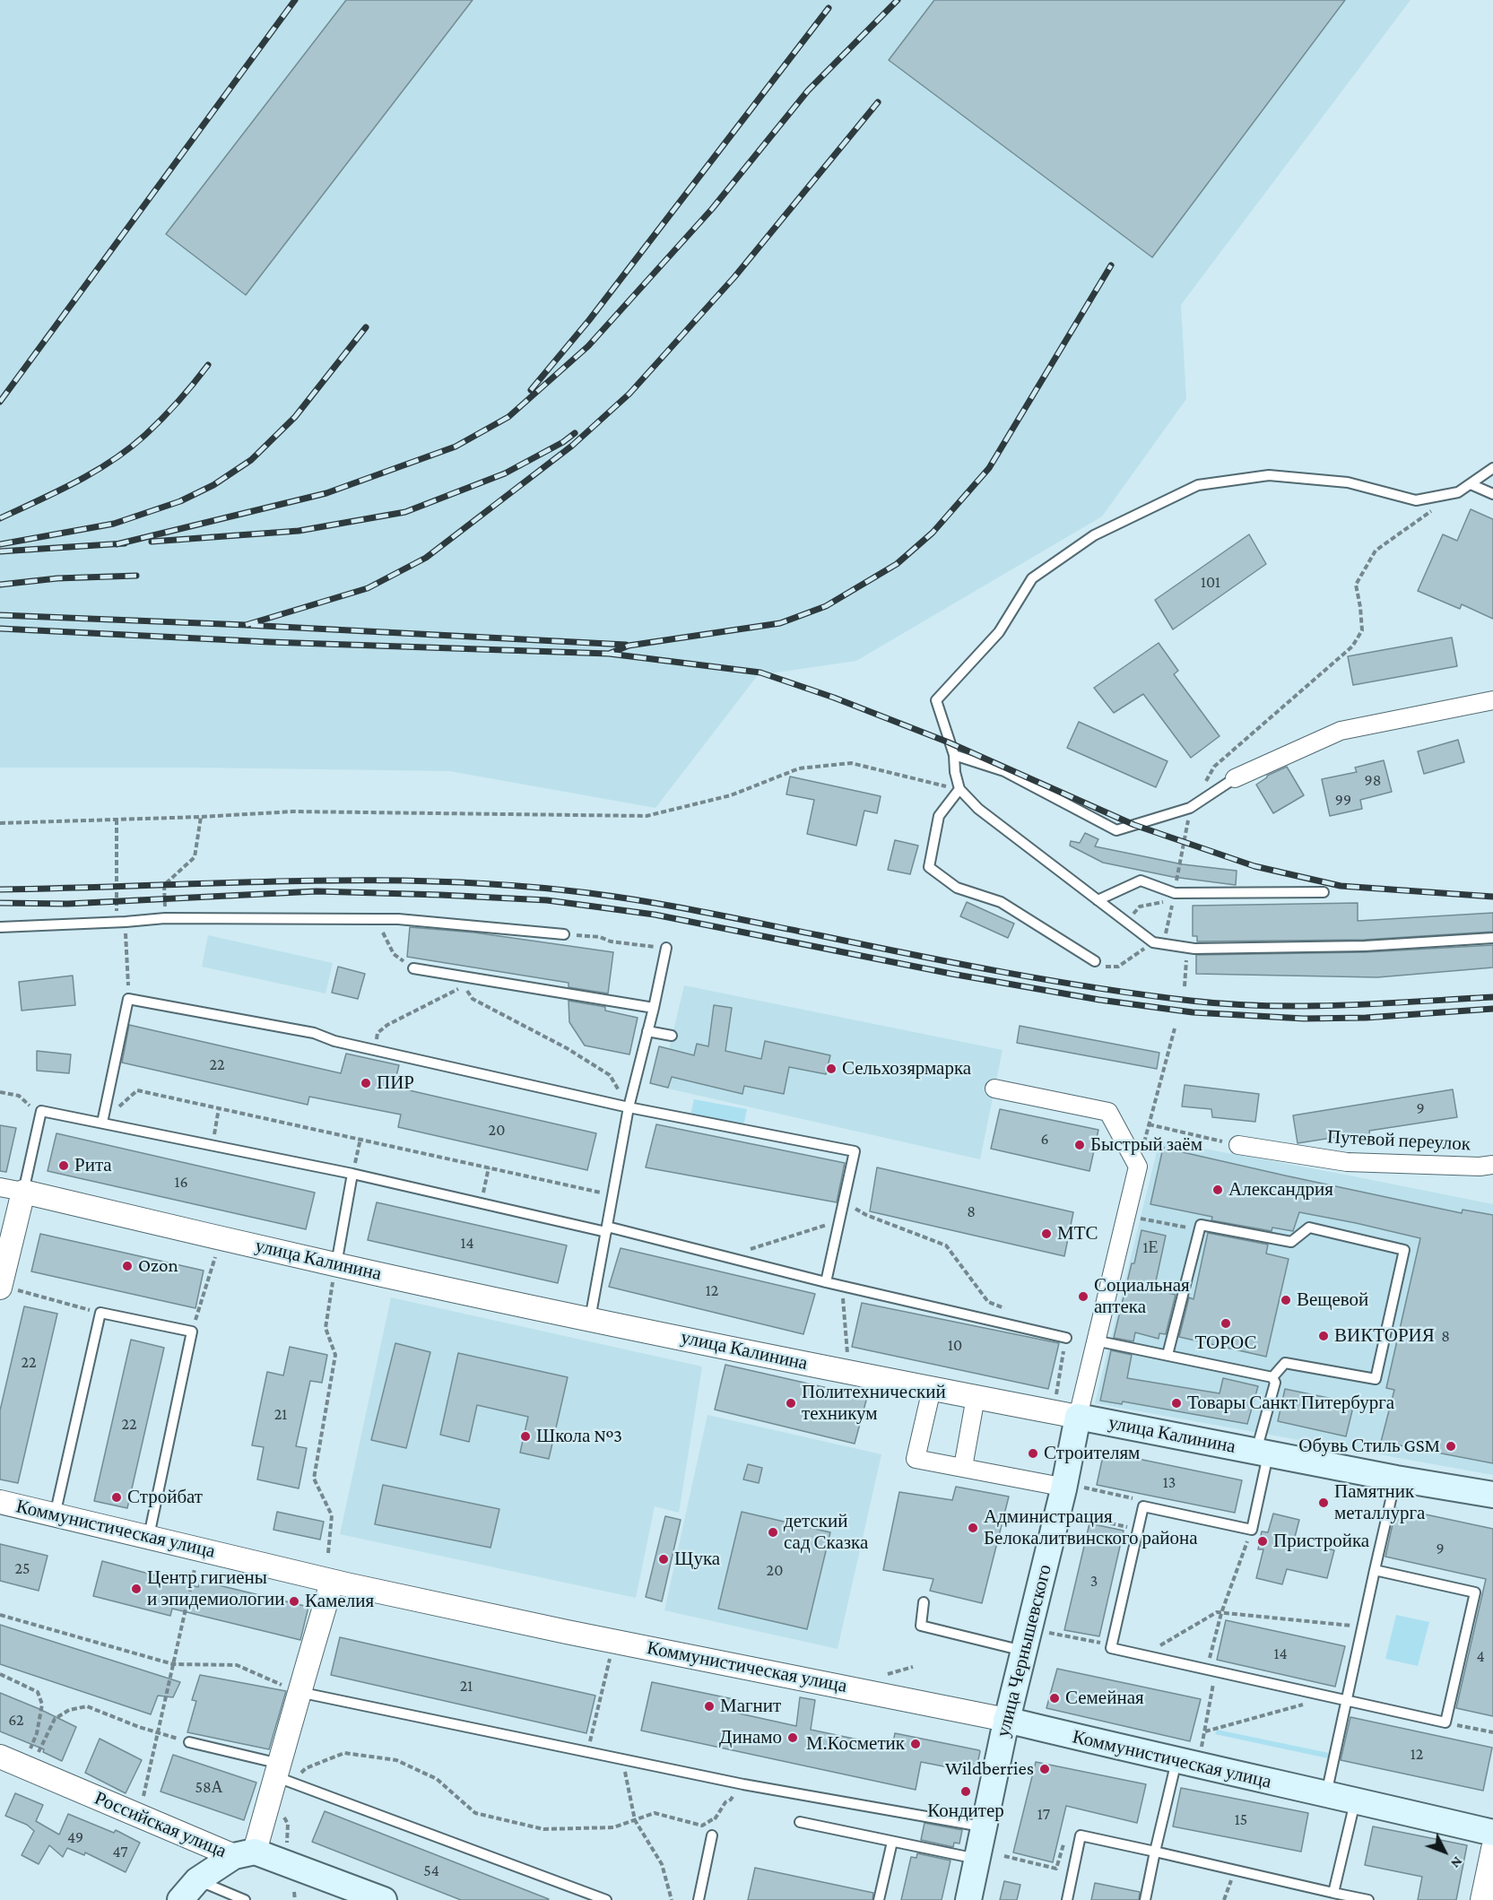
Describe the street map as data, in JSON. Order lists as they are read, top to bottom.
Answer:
{
  "streets": {
    "main road": [
      "улица Калинина",
      "Коммунистическая улица",
      "улица Чернышевского",
      "Российская улица"
    ],
    "street": ["Путевой переулок"]
  },
  "crossings": [
    ["улица Калинина", "улица Чернышевского"],
    ["Коммунистическая улица", "улица Чернышевского"]
  ],
  "places": [
    "Сельхозярмарка",
    "ПИР",
    "Быстрый заём",
    "Рита",
    "Александрия",
    "МТС",
    "Ozon",
    "Социальная аптека",
    "Вещевой",
    "ТОРОС",
    "ВИКТОРИЯ",
    "Политехнический техникум",
    "Товары Санкт Питербурга",
    "Школа №3",
    "Обувь Стиль GSM",
    "Строителям",
    "Стройбат",
    "Памятник металлурга",
    "Администрация Белокалитвинского района",
    "детский сад Сказка",
    "Пристройка",
    "Щука",
    "Центр гигиены и эпидемиологии",
    "Камелия",
    "Семейная",
    "Магнит",
    "Динамо",
    "М.Косметик",
    "Wildberries",
    "Кондитер"
  ],
  "house_numbers": [
    "101",
    "98",
    "99",
    "22",
    "9",
    "20",
    "6",
    "16",
    "8",
    "14",
    "1Е",
    "12",
    "8",
    "10",
    "22",
    "21",
    "22",
    "13",
    "9",
    "25",
    "20",
    "3",
    "14",
    "4",
    "21",
    "62",
    "12",
    "58А",
    "17",
    "15",
    "49",
    "47",
    "54"
  ],
  "north": "bottom right"
}
